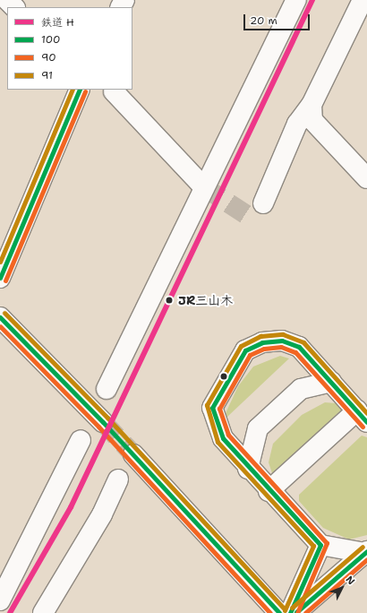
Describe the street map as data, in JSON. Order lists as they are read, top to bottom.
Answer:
{
  "places": ["JR三山木"],
  "lines": [
    "rail line H",
    "transit line 100",
    "transit line 91",
    "transit line 90"
  ],
  "legend": [
    "鉄道 H",
    "100",
    "90",
    "91"
  ],
  "scale_bar": "20 m",
  "north": "top right"
}
